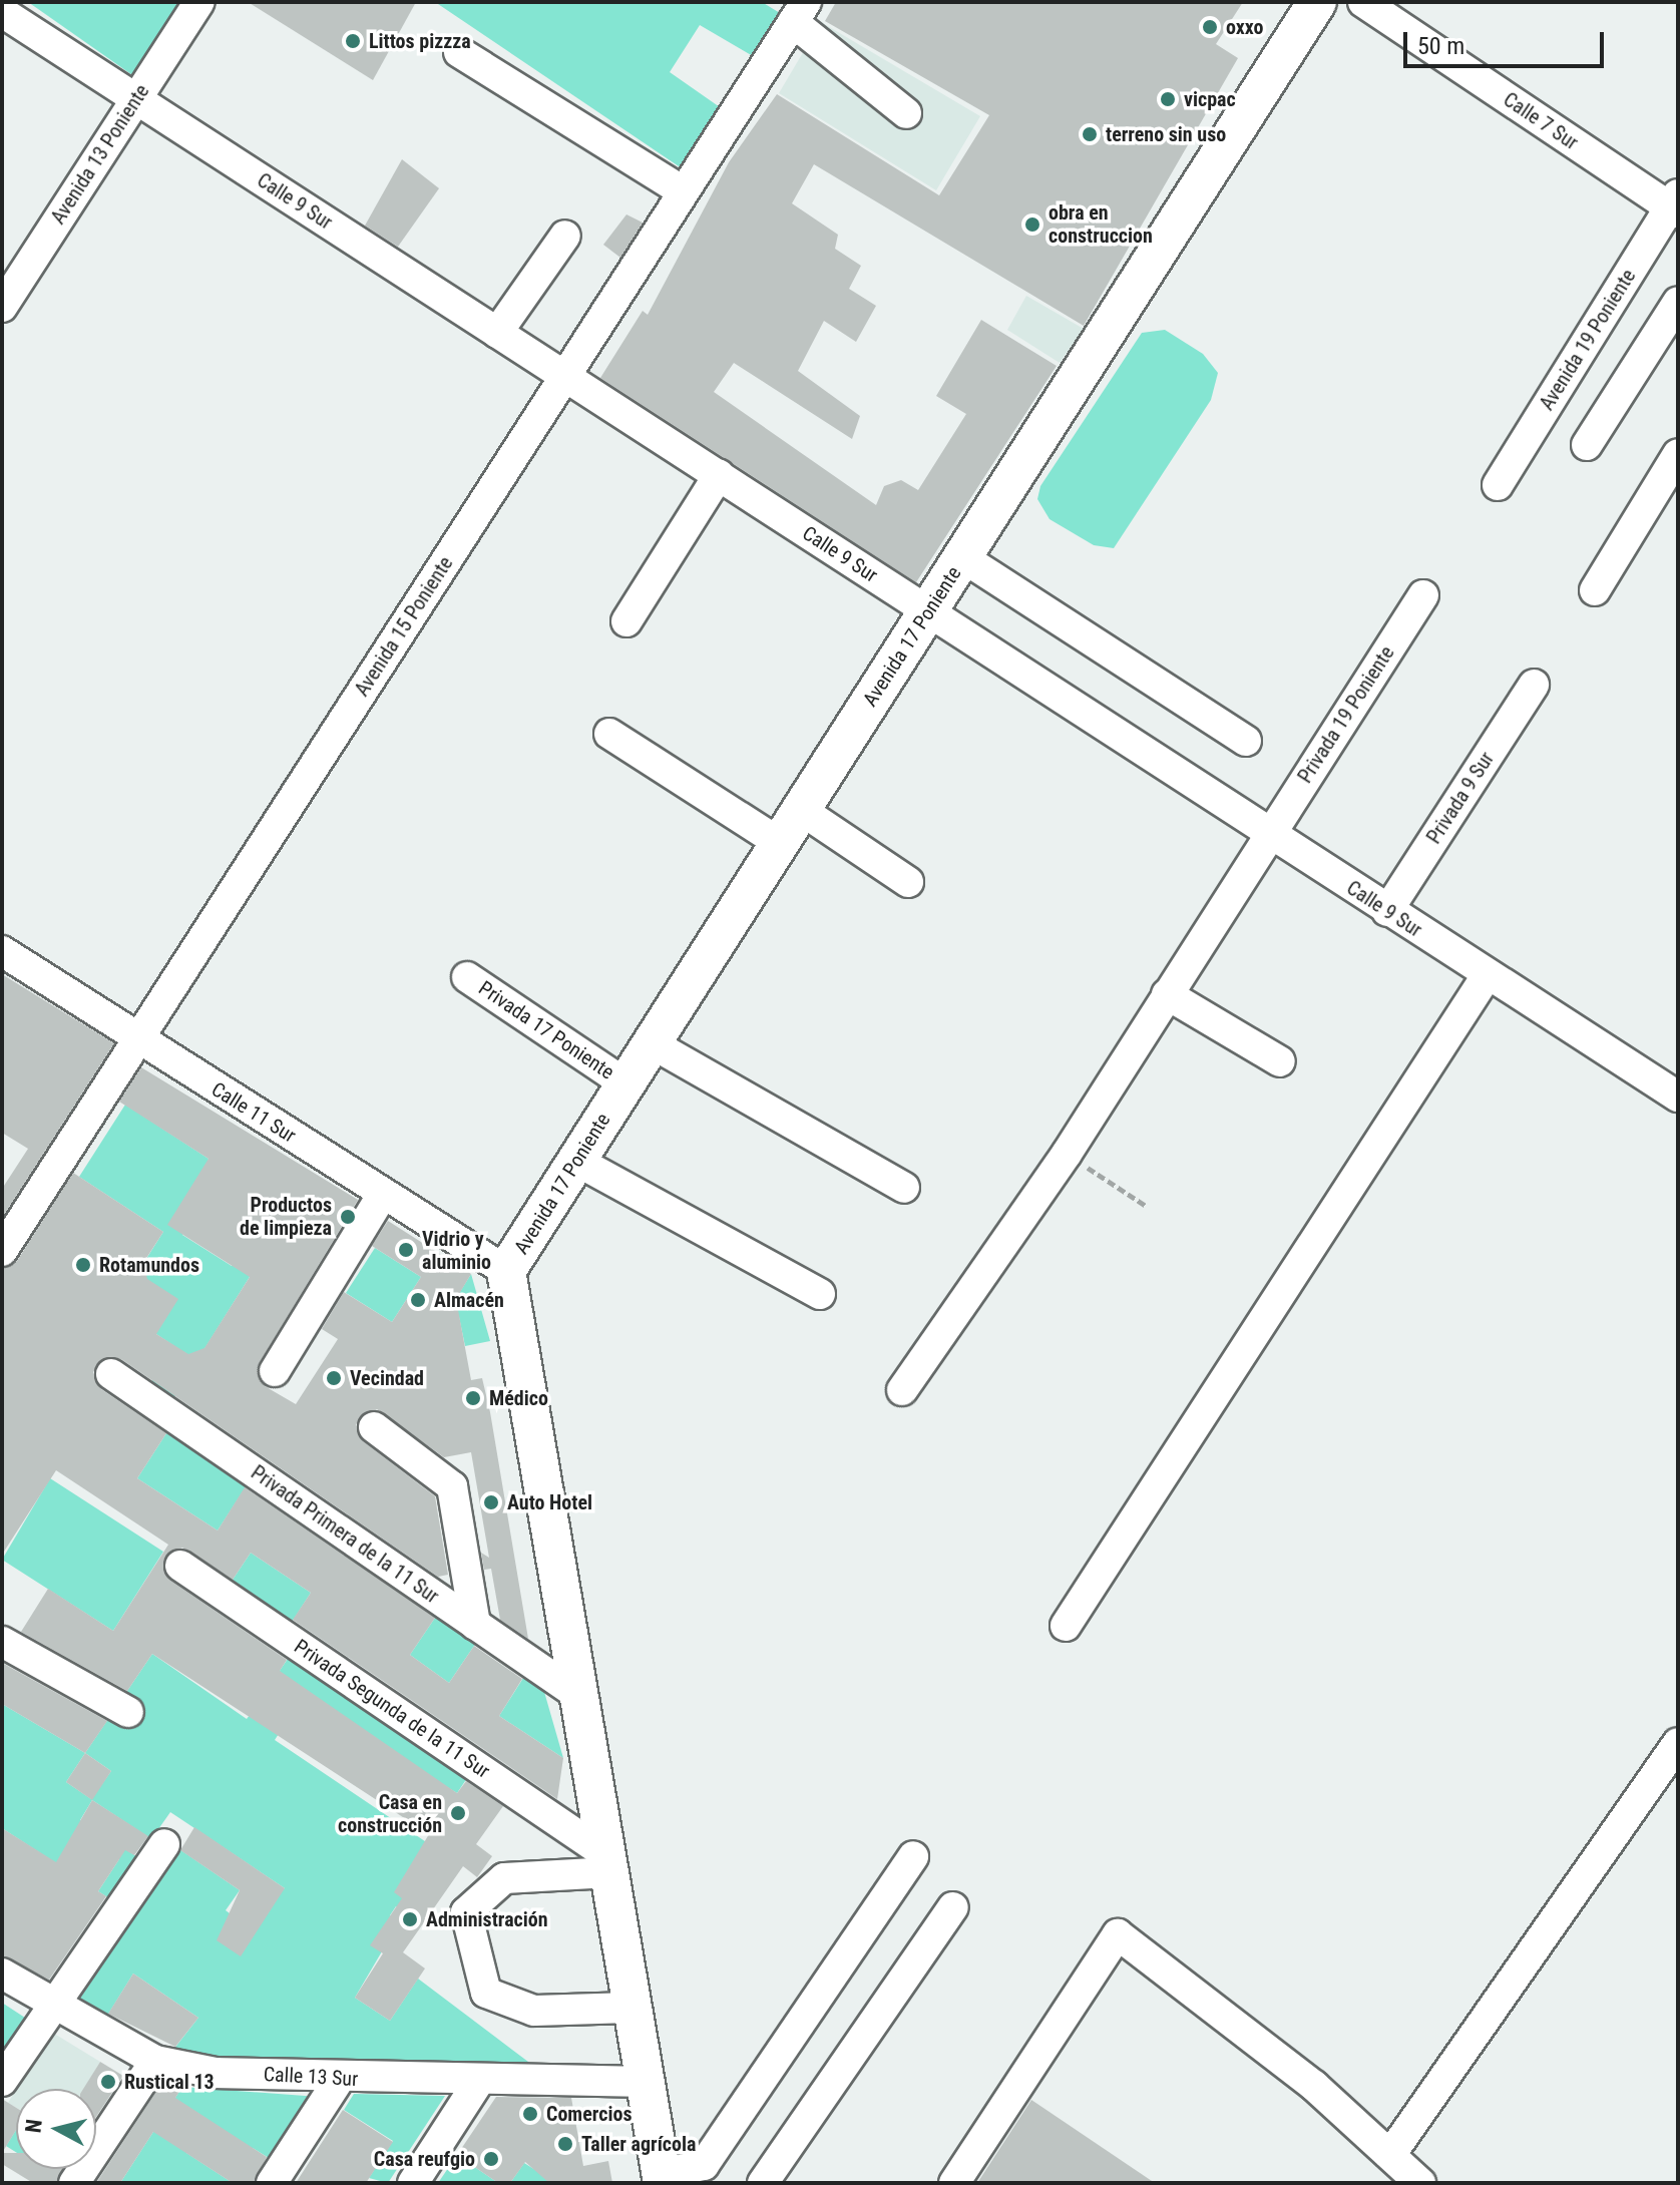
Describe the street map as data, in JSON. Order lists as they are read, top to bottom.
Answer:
{
  "streets": {
    "main road": ["Avenida 17 Poniente"],
    "street": [
      "Calle 7 Sur",
      "Avenida 13 Poniente",
      "Calle 9 Sur",
      "Avenida 19 Poniente",
      "Avenida 15 Poniente",
      "Privada 19 Poniente",
      "Privada 9 Sur",
      "Privada 17 Poniente",
      "Calle 11 Sur",
      "Privada Primera de la 11 Sur",
      "Privada Segunda de la 11 Sur",
      "Calle 13 Sur"
    ]
  },
  "crossings": [
    ["Calle 7 Sur", "Avenida 19 Poniente"],
    ["Avenida 13 Poniente", "Calle 9 Sur"],
    ["Calle 9 Sur", "Avenida 15 Poniente"],
    ["Calle 9 Sur", "Avenida 17 Poniente"],
    ["Calle 9 Sur", "Privada 19 Poniente"],
    ["Calle 9 Sur", "Privada 9 Sur"],
    ["Avenida 15 Poniente", "Calle 11 Sur"],
    ["Avenida 17 Poniente", "Privada 17 Poniente"],
    ["Avenida 17 Poniente", "Calle 11 Sur"]
  ],
  "places": [
    "oxxo",
    "Littos pizzza",
    "vicpac",
    "terreno sin uso",
    "obra en construccion",
    "Productos de limpieza",
    "Vidrio y aluminio",
    "Rotamundos",
    "Almacén",
    "Vecindad",
    "Médico",
    "Auto Hotel",
    "Casa en construcción",
    "Administración",
    "Rustical 13",
    "Comercios",
    "Taller agrícola",
    "Casa reufgio"
  ],
  "scale_bar": "50 m",
  "north": "left"
}
